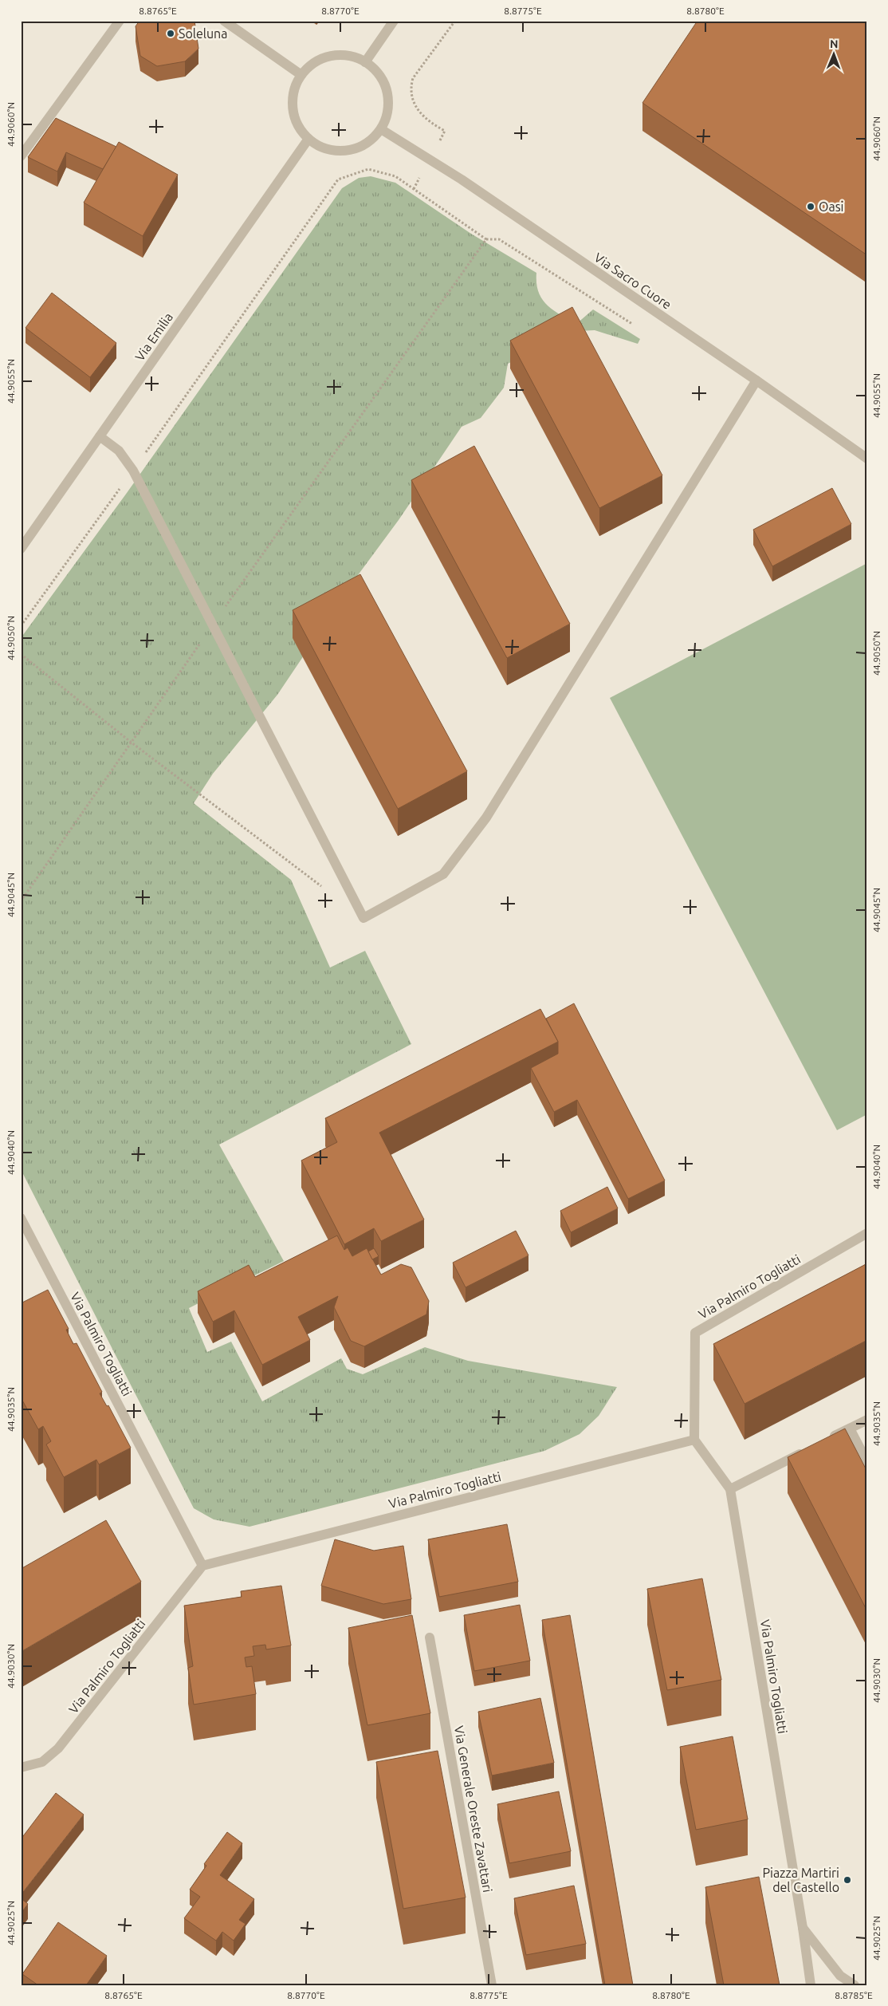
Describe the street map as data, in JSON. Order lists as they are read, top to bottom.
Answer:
{
  "streets": {
    "street": [
      "Via Sacro Cuore",
      "Via Emilia",
      "Via Palmiro Togliatti",
      "Via Generale Oreste Zavattari"
    ]
  },
  "crossings": [
    ["Via Sacro Cuore", "Via Emilia"]
  ],
  "places": ["Soleluna", "Oasi", "Piazza Martiri del Castello"],
  "north": "top",
  "coordinates": [
    "8.8765°E",
    "8.8770°E",
    "8.8775°E",
    "8.8780°E",
    "44.9060°N",
    "44.9055°N",
    "44.9050°N",
    "44.9045°N",
    "44.9040°N",
    "44.9035°N",
    "44.9030°N",
    "44.9025°N",
    "8.8785°E"
  ]
}
